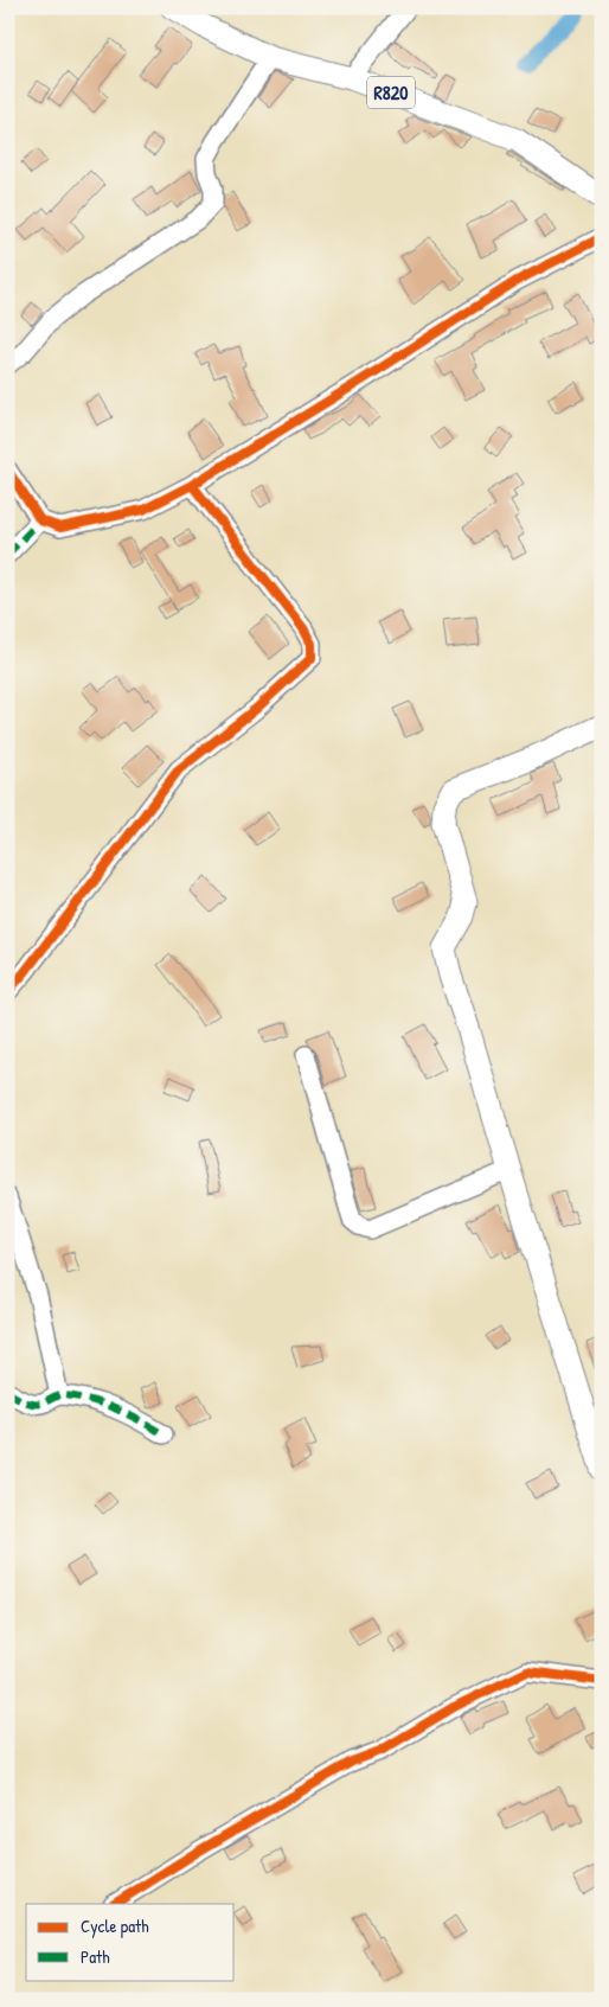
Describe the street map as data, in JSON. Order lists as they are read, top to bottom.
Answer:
{
  "streets": {
    "main road": ["R820"]
  },
  "legend": ["Cycle path", "Path"]
}
